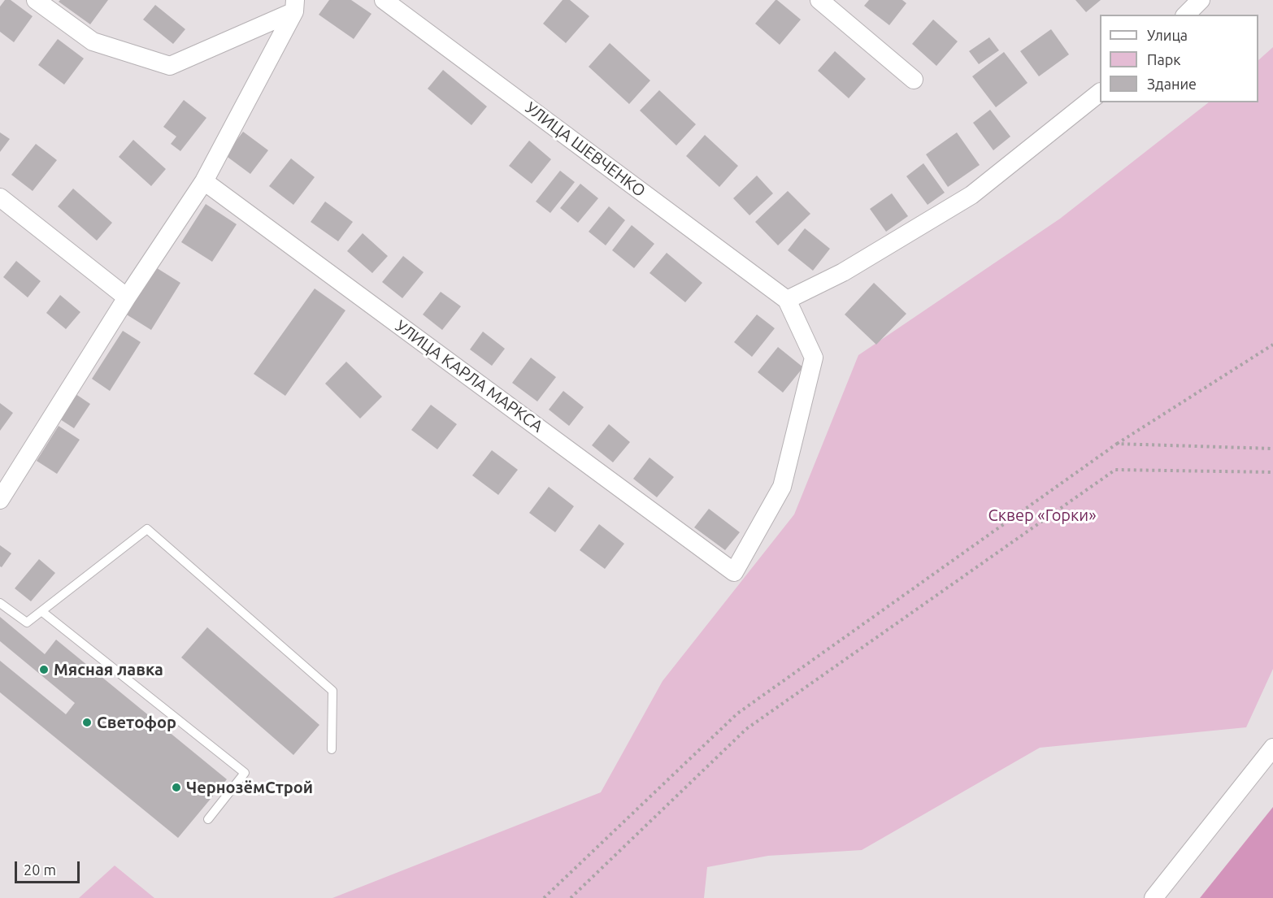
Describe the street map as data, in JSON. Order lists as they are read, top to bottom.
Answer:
{
  "streets": {
    "street": ["УЛИЦА ШЕВЧЕНКО", "УЛИЦА КАРЛА МАРКСА"]
  },
  "crossings": [
    ["УЛИЦА ШЕВЧЕНКО", "УЛИЦА КАРЛА МАРКСА"]
  ],
  "parks": ["Сквер «Горки»"],
  "places": ["Мясная лавка", "Светофор", "ЧернозёмСтрой"],
  "legend": ["Улица", "Парк", "Здание"],
  "scale_bar": "20 m"
}
